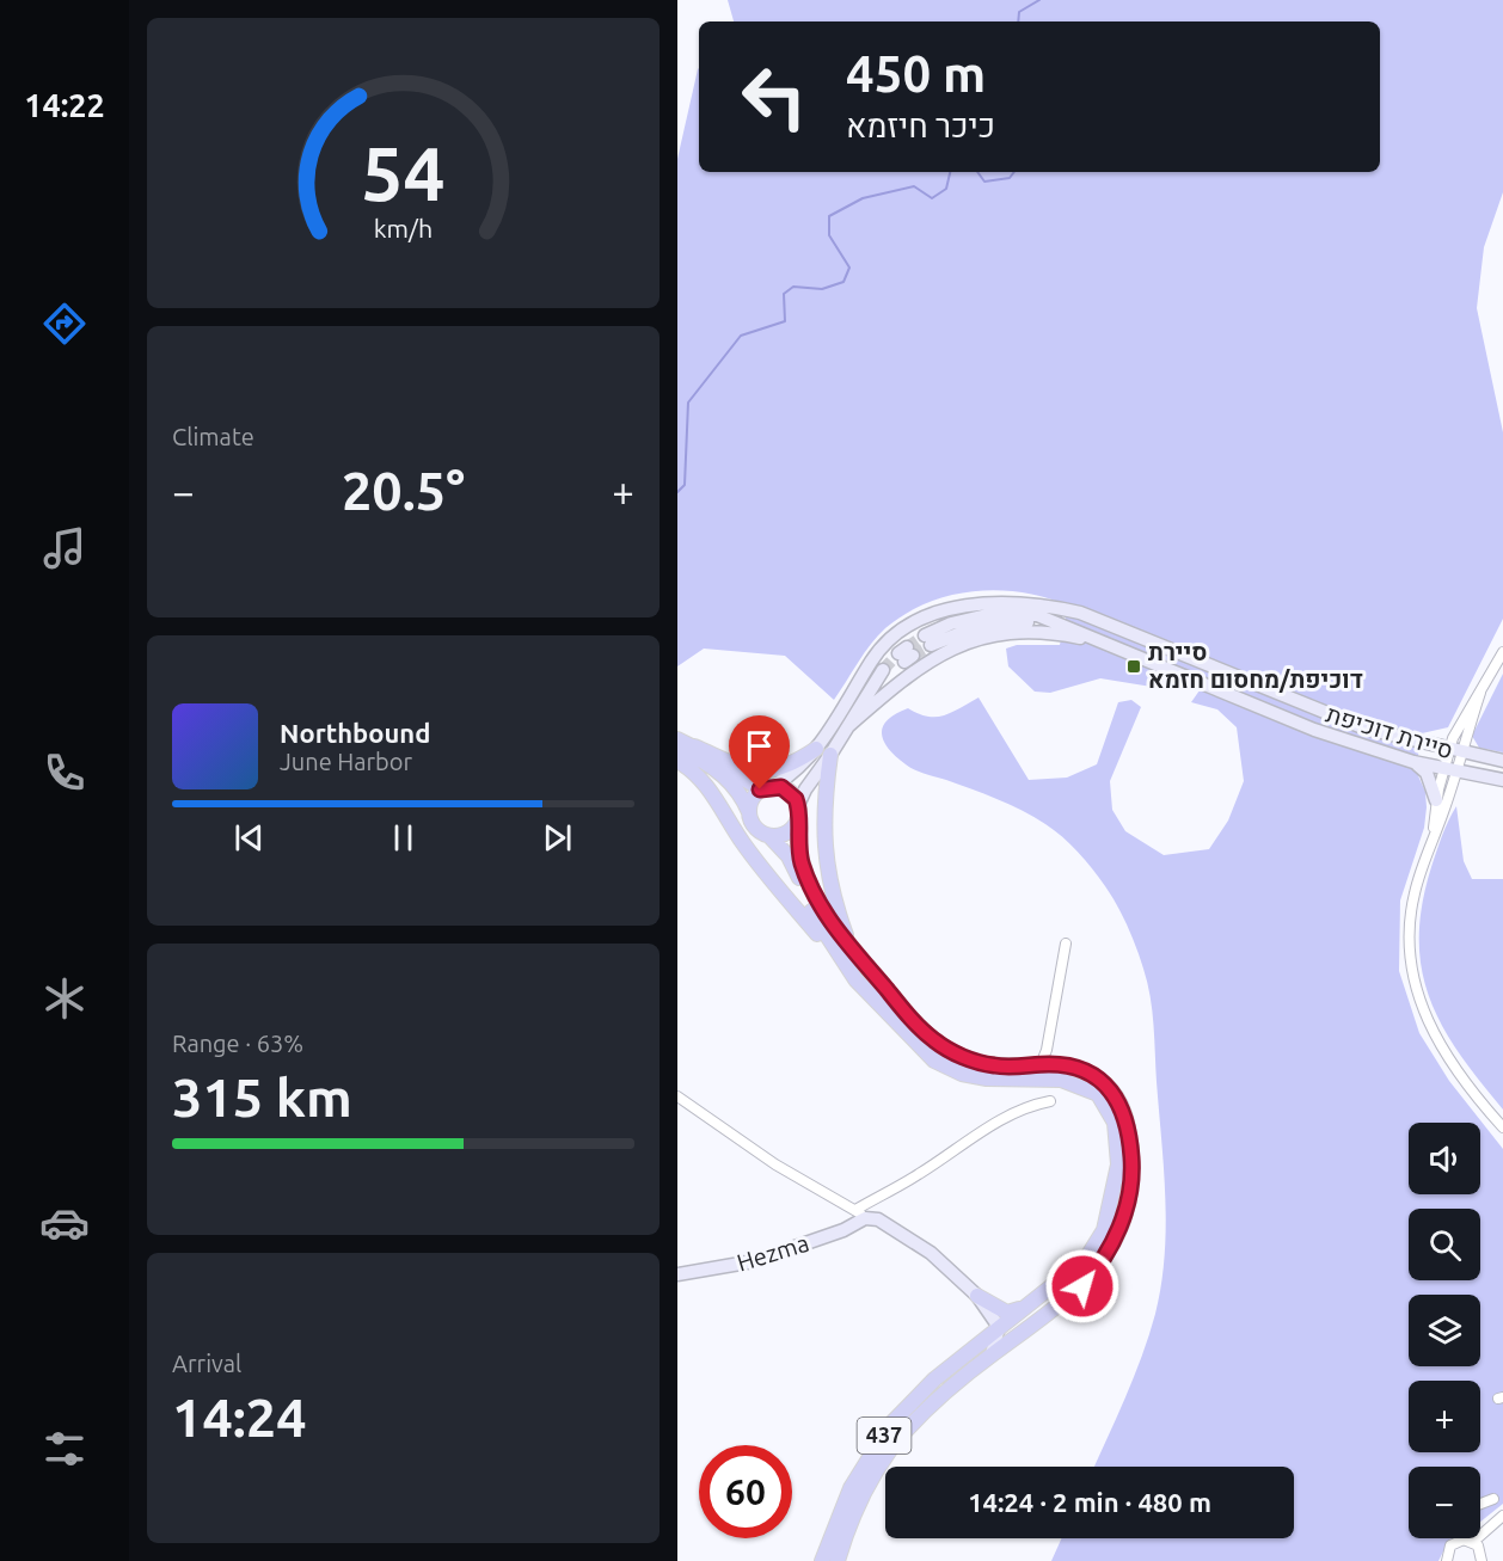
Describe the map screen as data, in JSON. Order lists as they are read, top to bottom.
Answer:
{
  "streets": {
    "main road": ["סיירת דוכיפת", "Hezma", "437"]
  },
  "crossings": [
    ["סיירת דוכיפת", "437"]
  ],
  "places": {
    "transit": ["סיירת דוכיפת/מחסום חזמא"]
  },
  "page": {
    "tabs": "14:22",
    "turn": ["450 m", "כיכר חיזמא"],
    "tile": [
      "Climate",
      ["Range · 63%", "315 km"],
      ["Arrival", "14:24"]
    ],
    "heat": ["−", "20.5°", "+"],
    "song": ["Northbound", "June Harbor"],
    "map_buttons": ["+", "−"],
    "limit": "60",
    "trip": "14:24 · 2 min · 480 m",
    "gauge": ["54", "km/h"]
  }
}
